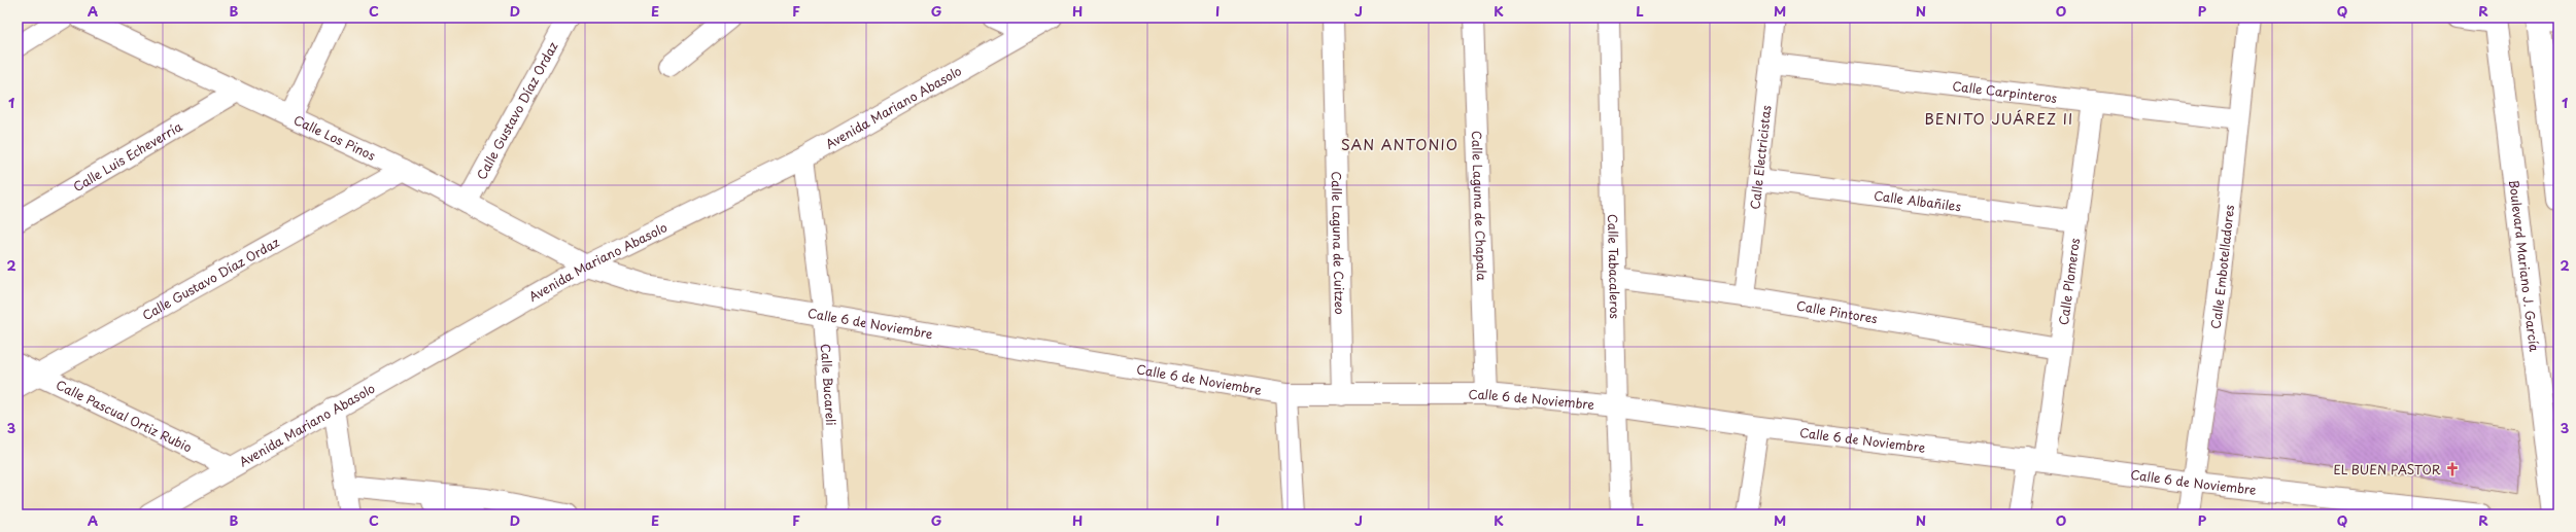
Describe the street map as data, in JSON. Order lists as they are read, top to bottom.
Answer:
{
  "streets": {
    "main road": ["Boulevard Mariano J. García"],
    "street": [
      "Calle Carpinteros",
      "Avenida Mariano Abasolo",
      "Calle Gustavo Díaz Ordaz",
      "Calle Los Pinos",
      "Calle Luis Echeverría",
      "Calle Electricistas",
      "Calle Albañiles",
      "Calle Laguna de Chapala",
      "Calle Laguna de Cuitzeo",
      "Calle Tabacaleros",
      "Calle Embotelladores",
      "Calle Plomeros",
      "Calle Pintores",
      "Calle 6 de Noviembre",
      "Calle Bucareli",
      "Calle Pascual Ortiz Rubio"
    ]
  },
  "crossings": [
    ["Calle Carpinteros", "Calle Electricistas"],
    ["Calle Carpinteros", "Calle Embotelladores"],
    ["Calle Carpinteros", "Calle Plomeros"],
    ["Avenida Mariano Abasolo", "Calle Los Pinos"],
    ["Avenida Mariano Abasolo", "Calle 6 de Noviembre"],
    ["Avenida Mariano Abasolo", "Calle Bucareli"],
    ["Avenida Mariano Abasolo", "Calle Pascual Ortiz Rubio"],
    ["Calle Gustavo Díaz Ordaz", "Calle Los Pinos"],
    ["Calle Gustavo Díaz Ordaz", "Calle Pascual Ortiz Rubio"],
    ["Calle Los Pinos", "Calle Luis Echeverría"],
    ["Calle Los Pinos", "Calle 6 de Noviembre"],
    ["Calle Electricistas", "Calle Albañiles"],
    ["Calle Electricistas", "Calle Pintores"],
    ["Calle Albañiles", "Calle Plomeros"],
    ["Calle Laguna de Chapala", "Calle 6 de Noviembre"],
    ["Calle Laguna de Cuitzeo", "Calle 6 de Noviembre"],
    ["Calle Tabacaleros", "Calle Pintores"],
    ["Calle Tabacaleros", "Calle 6 de Noviembre"],
    ["Calle Embotelladores", "Calle 6 de Noviembre"],
    ["Calle Plomeros", "Calle Pintores"],
    ["Calle Plomeros", "Calle 6 de Noviembre"],
    ["Calle 6 de Noviembre", "Calle Bucareli"]
  ],
  "districts": ["BENITO JUÁREZ II", "SAN ANTONIO"],
  "places": {
    "church": ["EL BUEN PASTOR"]
  },
  "grid": {
    "columns": [
      "A",
      "B",
      "C",
      "D",
      "E",
      "F",
      "G",
      "H",
      "I",
      "J",
      "K",
      "L",
      "M",
      "N",
      "O",
      "P",
      "Q",
      "R"
    ],
    "rows": ["1", "2", "3"]
  }
}
